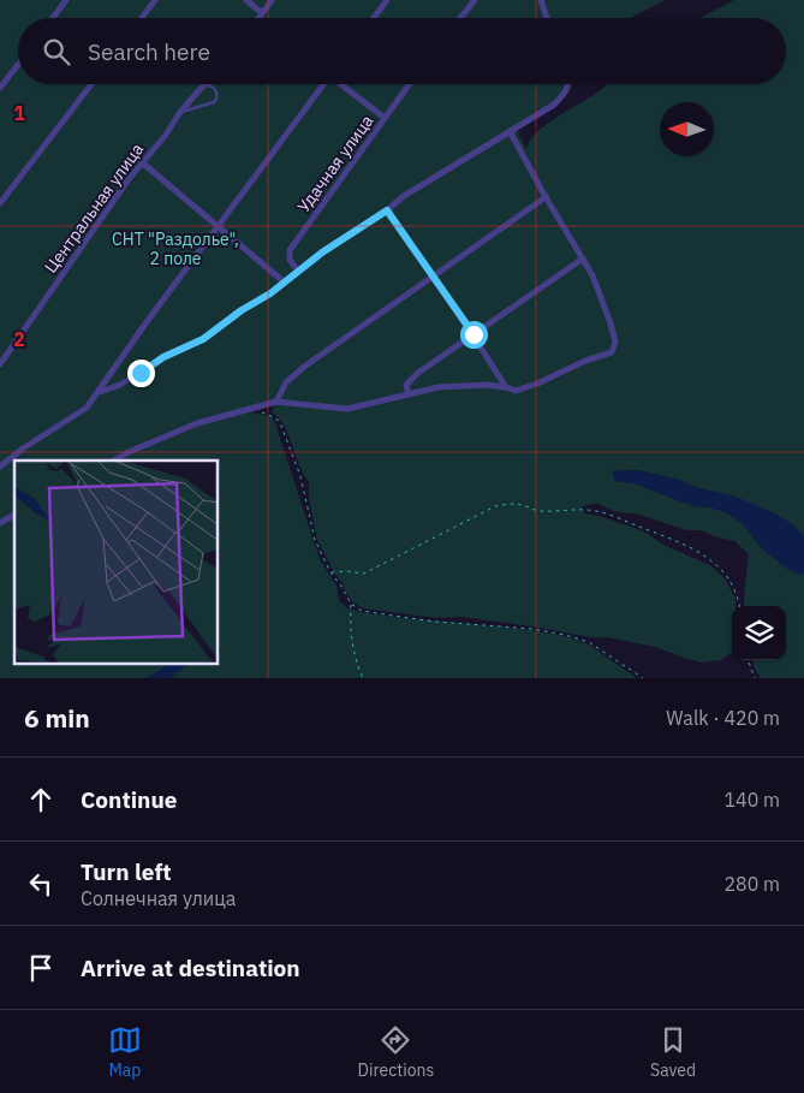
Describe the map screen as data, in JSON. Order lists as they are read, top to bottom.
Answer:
{
  "streets": {
    "street": ["Удачная улица", "Центральная улица"]
  },
  "parks": ["СНТ \"Раздолье\", 2 поле"],
  "north": "left",
  "page": {
    "search": "Search here",
    "heading": ["6 min", "Walk · 420 m"],
    "list": [
      ["Continue", "140 m"],
      ["Turn left", "Солнечная улица", "280 m"],
      "Arrive at destination"
    ],
    "nav": ["Map", "Directions", "Saved"]
  },
  "grid": {
    "rows": ["1", "2"]
  }
}
